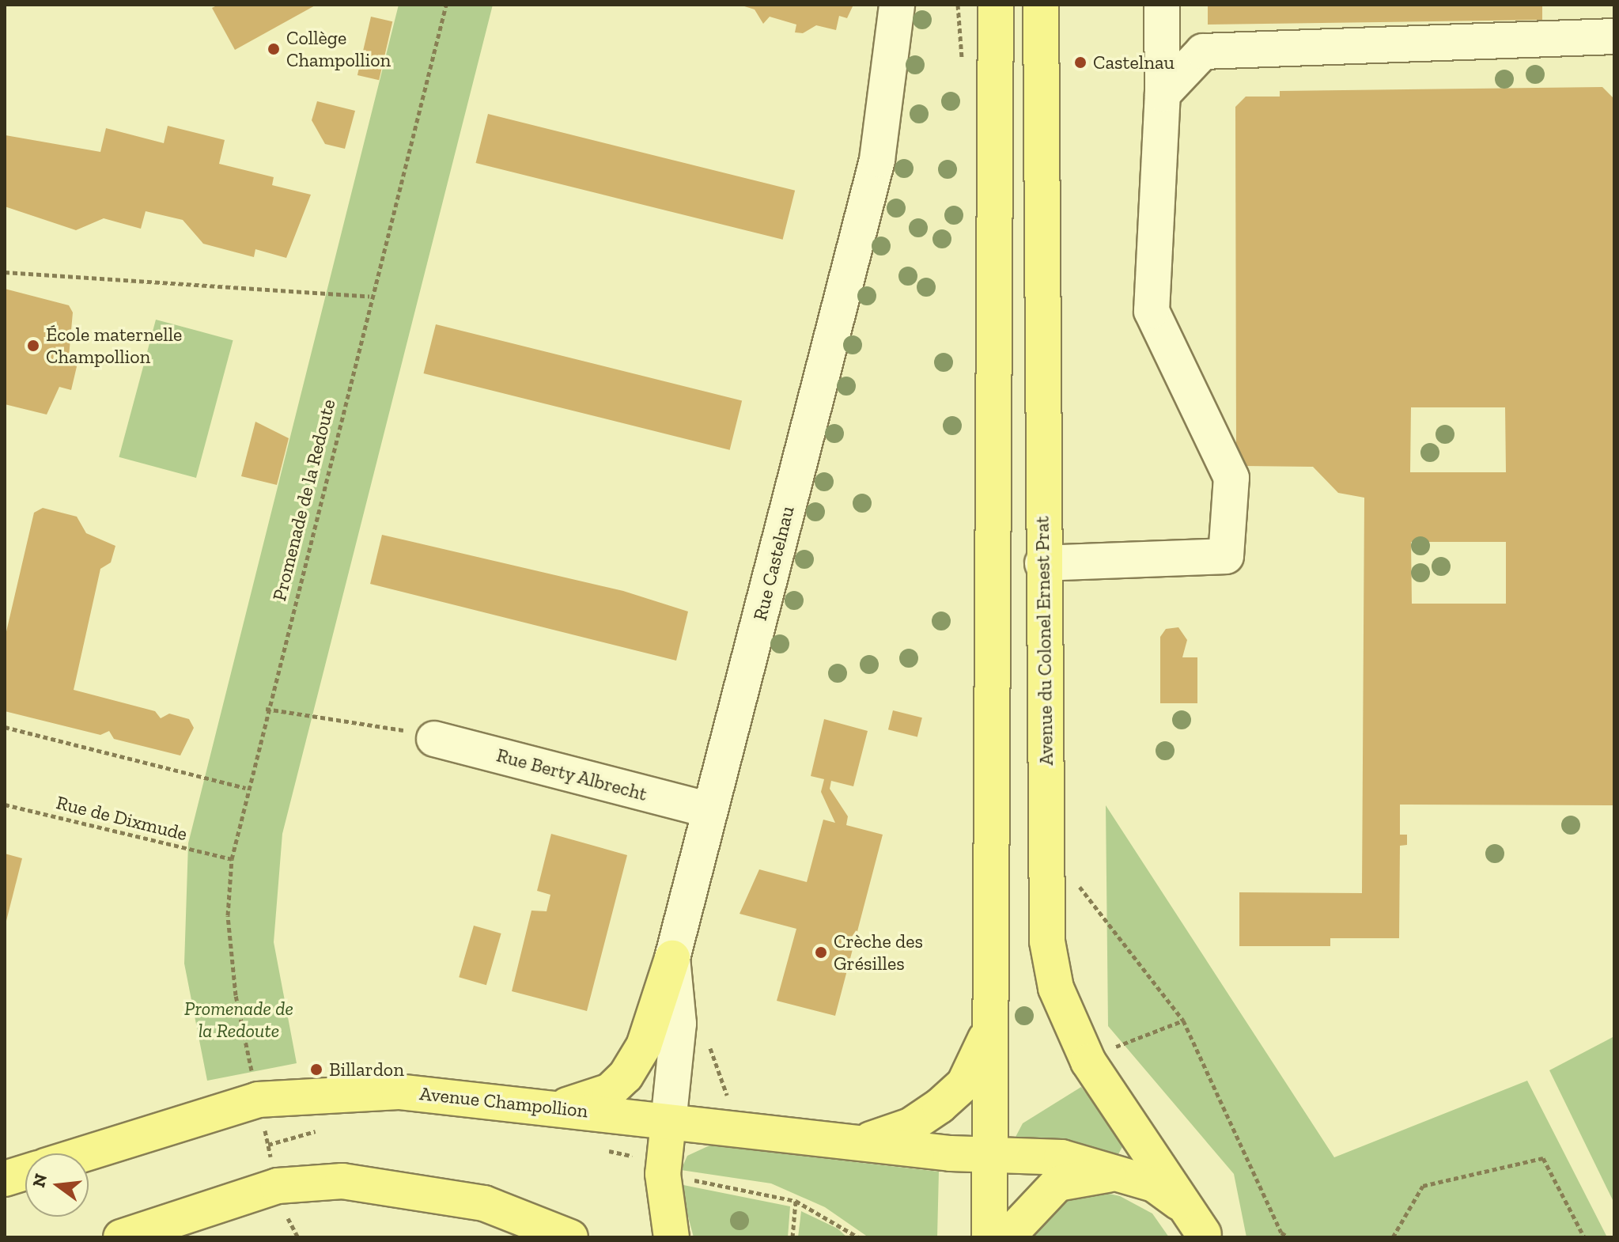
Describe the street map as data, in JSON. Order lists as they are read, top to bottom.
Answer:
{
  "streets": {
    "main road": ["Avenue du Colonel Ernest Prat", "Avenue Champollion"],
    "street": ["Rue Castelnau", "Rue Berty Albrecht"],
    "path": ["Promenade de la Redoute", "Rue de Dixmude"]
  },
  "crossings": [
    ["Promenade de la Redoute", "Rue de Dixmude"],
    ["Rue Castelnau", "Rue Berty Albrecht"],
    ["Rue Castelnau", "Avenue Champollion"],
    ["Avenue du Colonel Ernest Prat", "Avenue Champollion"]
  ],
  "parks": ["Promenade de la Redoute"],
  "places": [
    "Collège Champollion",
    "Castelnau",
    "École maternelle Champollion",
    "Crèche des Grésilles",
    "Billardon"
  ],
  "north": "left"
}
